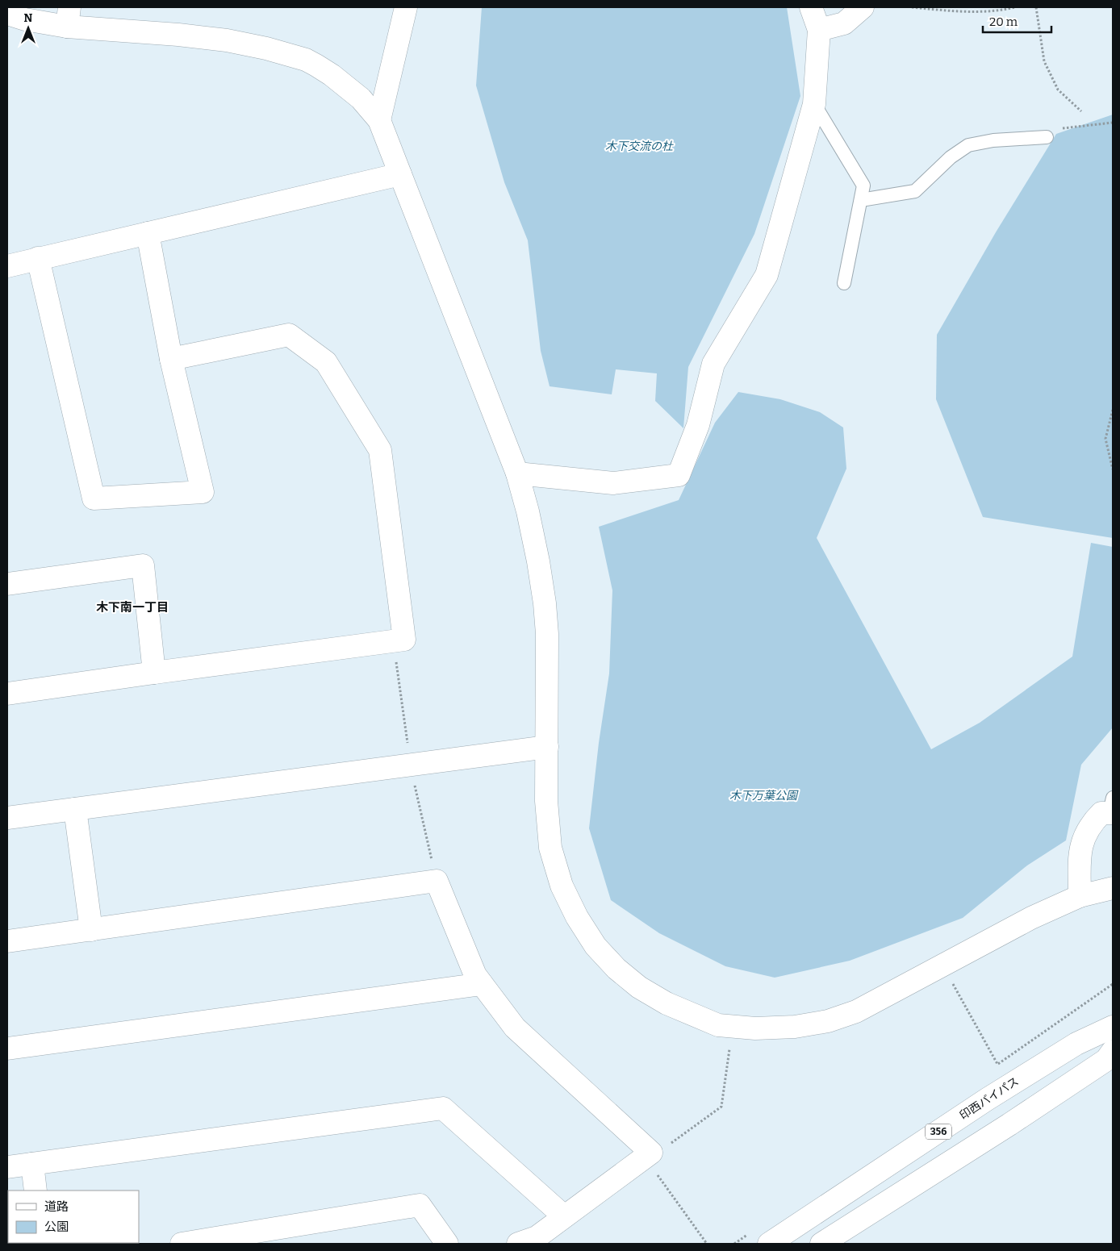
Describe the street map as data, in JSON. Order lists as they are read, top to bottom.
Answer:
{
  "streets": {
    "main road": ["印西バイパス", "356"]
  },
  "districts": ["木下南一丁目"],
  "parks": ["木下交流の杜", "木下万葉公園"],
  "legend": ["道路", "公園"],
  "scale_bar": "20 m",
  "north": "top"
}
